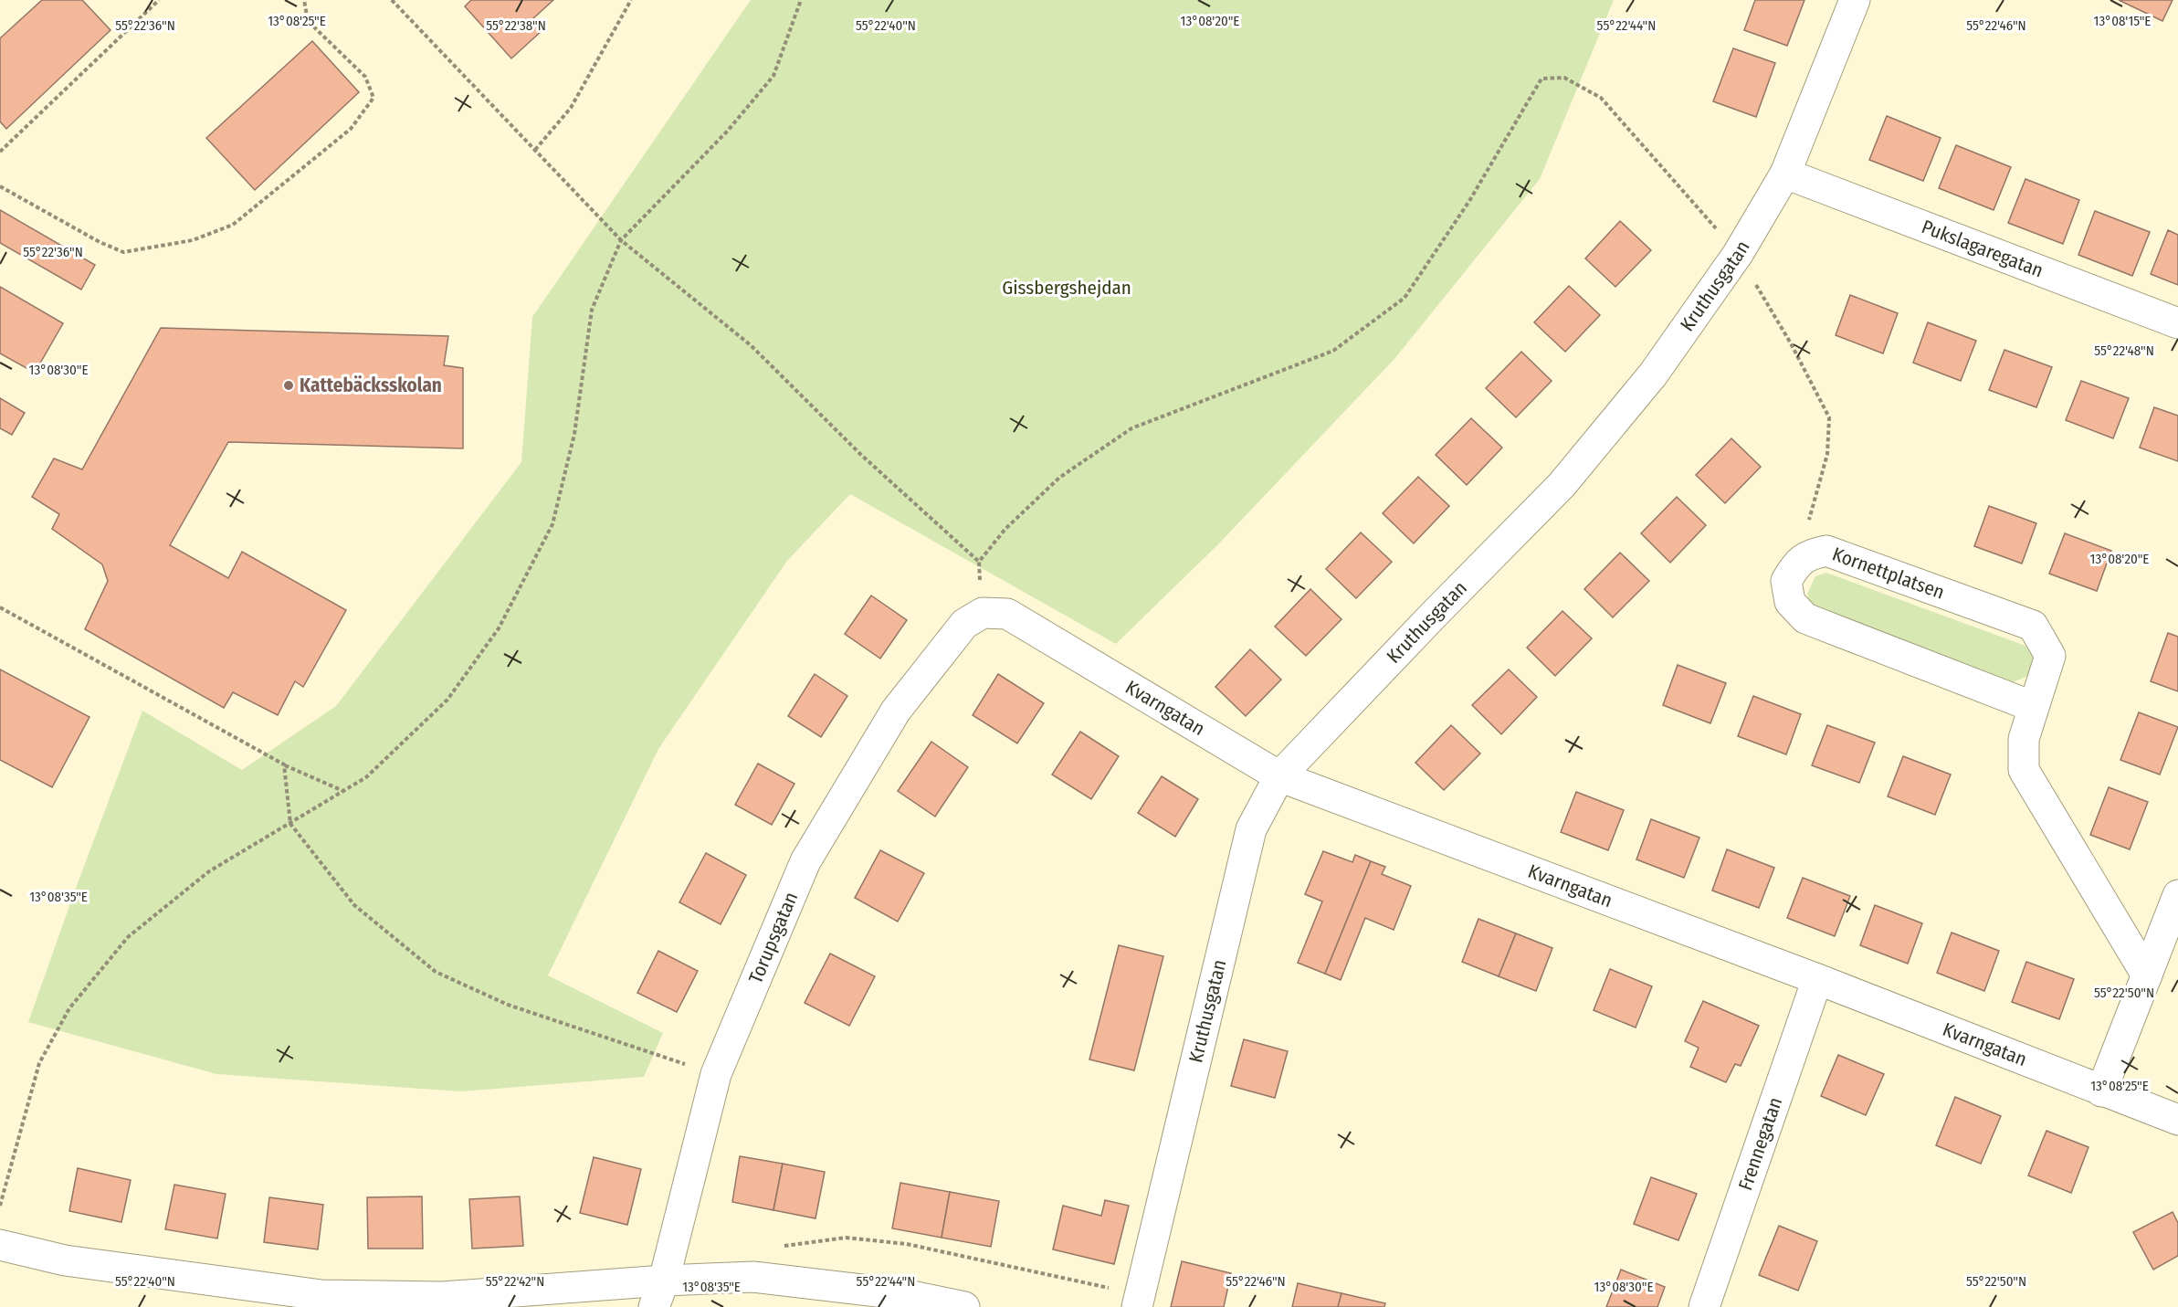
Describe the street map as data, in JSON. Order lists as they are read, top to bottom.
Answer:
{
  "streets": {
    "street": [
      "Pukslagaregatan",
      "Kruthusgatan",
      "Kornettplatsen",
      "Kvarngatan",
      "Torupsgatan",
      "Frennegatan"
    ]
  },
  "crossings": [
    ["Pukslagaregatan", "Kruthusgatan"],
    ["Kruthusgatan", "Kvarngatan"],
    ["Kvarngatan", "Torupsgatan"],
    ["Kvarngatan", "Frennegatan"]
  ],
  "parks": ["Gissbergshejdan"],
  "places": ["Kattebäcksskolan"],
  "coordinates": [
    "13°08'15\"E",
    "13°08'25\"E",
    "13°08'20\"E",
    "55°22'36\"N",
    "55°22'38\"N",
    "55°22'40\"N",
    "55°22'44\"N",
    "55°22'46\"N",
    "55°22'48\"N",
    "13°08'30\"E",
    "13°08'35\"E",
    "55°22'50\"N",
    "55°22'42\"N"
  ]
}
